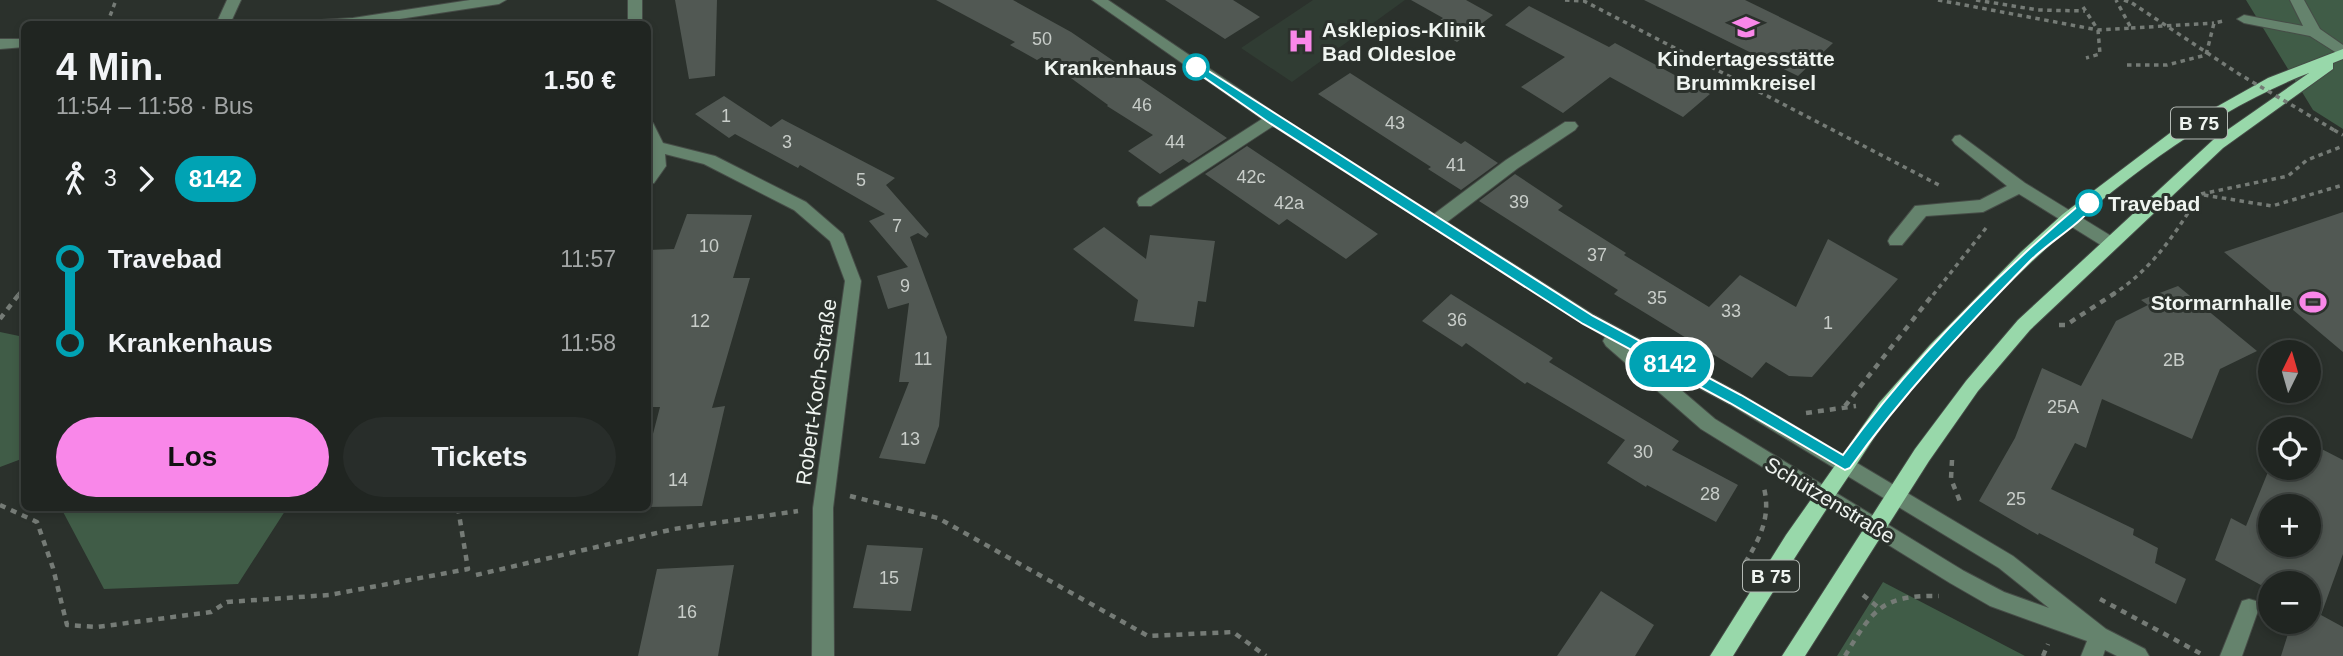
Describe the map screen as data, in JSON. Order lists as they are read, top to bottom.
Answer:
{
  "streets": {
    "main road": ["B 75"],
    "street": ["Robert-Koch-Straße", "Schützenstraße"]
  },
  "crossings": [
    ["B 75", "Schützenstraße"]
  ],
  "places": {
    "school or university": ["Kindertagesstätte Brummkreisel"],
    "hospital": ["Asklepios-Klinik Bad Oldesloe"],
    "other": ["Krankenhaus", "Travebad"],
    "sports": ["Stormarnhalle"]
  },
  "lines": ["bus line 8142"],
  "house_numbers": [
    "50",
    "46",
    "1",
    "43",
    "3",
    "44",
    "41",
    "42c",
    "5",
    "39",
    "42a",
    "7",
    "10",
    "37",
    "9",
    "35",
    "33",
    "36",
    "12",
    "1",
    "11",
    "2B",
    "25A",
    "13",
    "30",
    "14",
    "28",
    "25",
    "15",
    "16"
  ],
  "north": "top",
  "page": {
    "on_map": "8142",
    "heading": ["4 Min.", "11:54 – 11:58 · Bus", "1.50 €"],
    "legs": ["3", "8142"],
    "list": [
      {
        "name": "Travebad",
        "value": "11:57"
      },
      {
        "name": "Krankenhaus",
        "value": "11:58"
      }
    ],
    "map_buttons": ["+", "−"],
    "buttons": ["Los", "Tickets"]
  }
}
